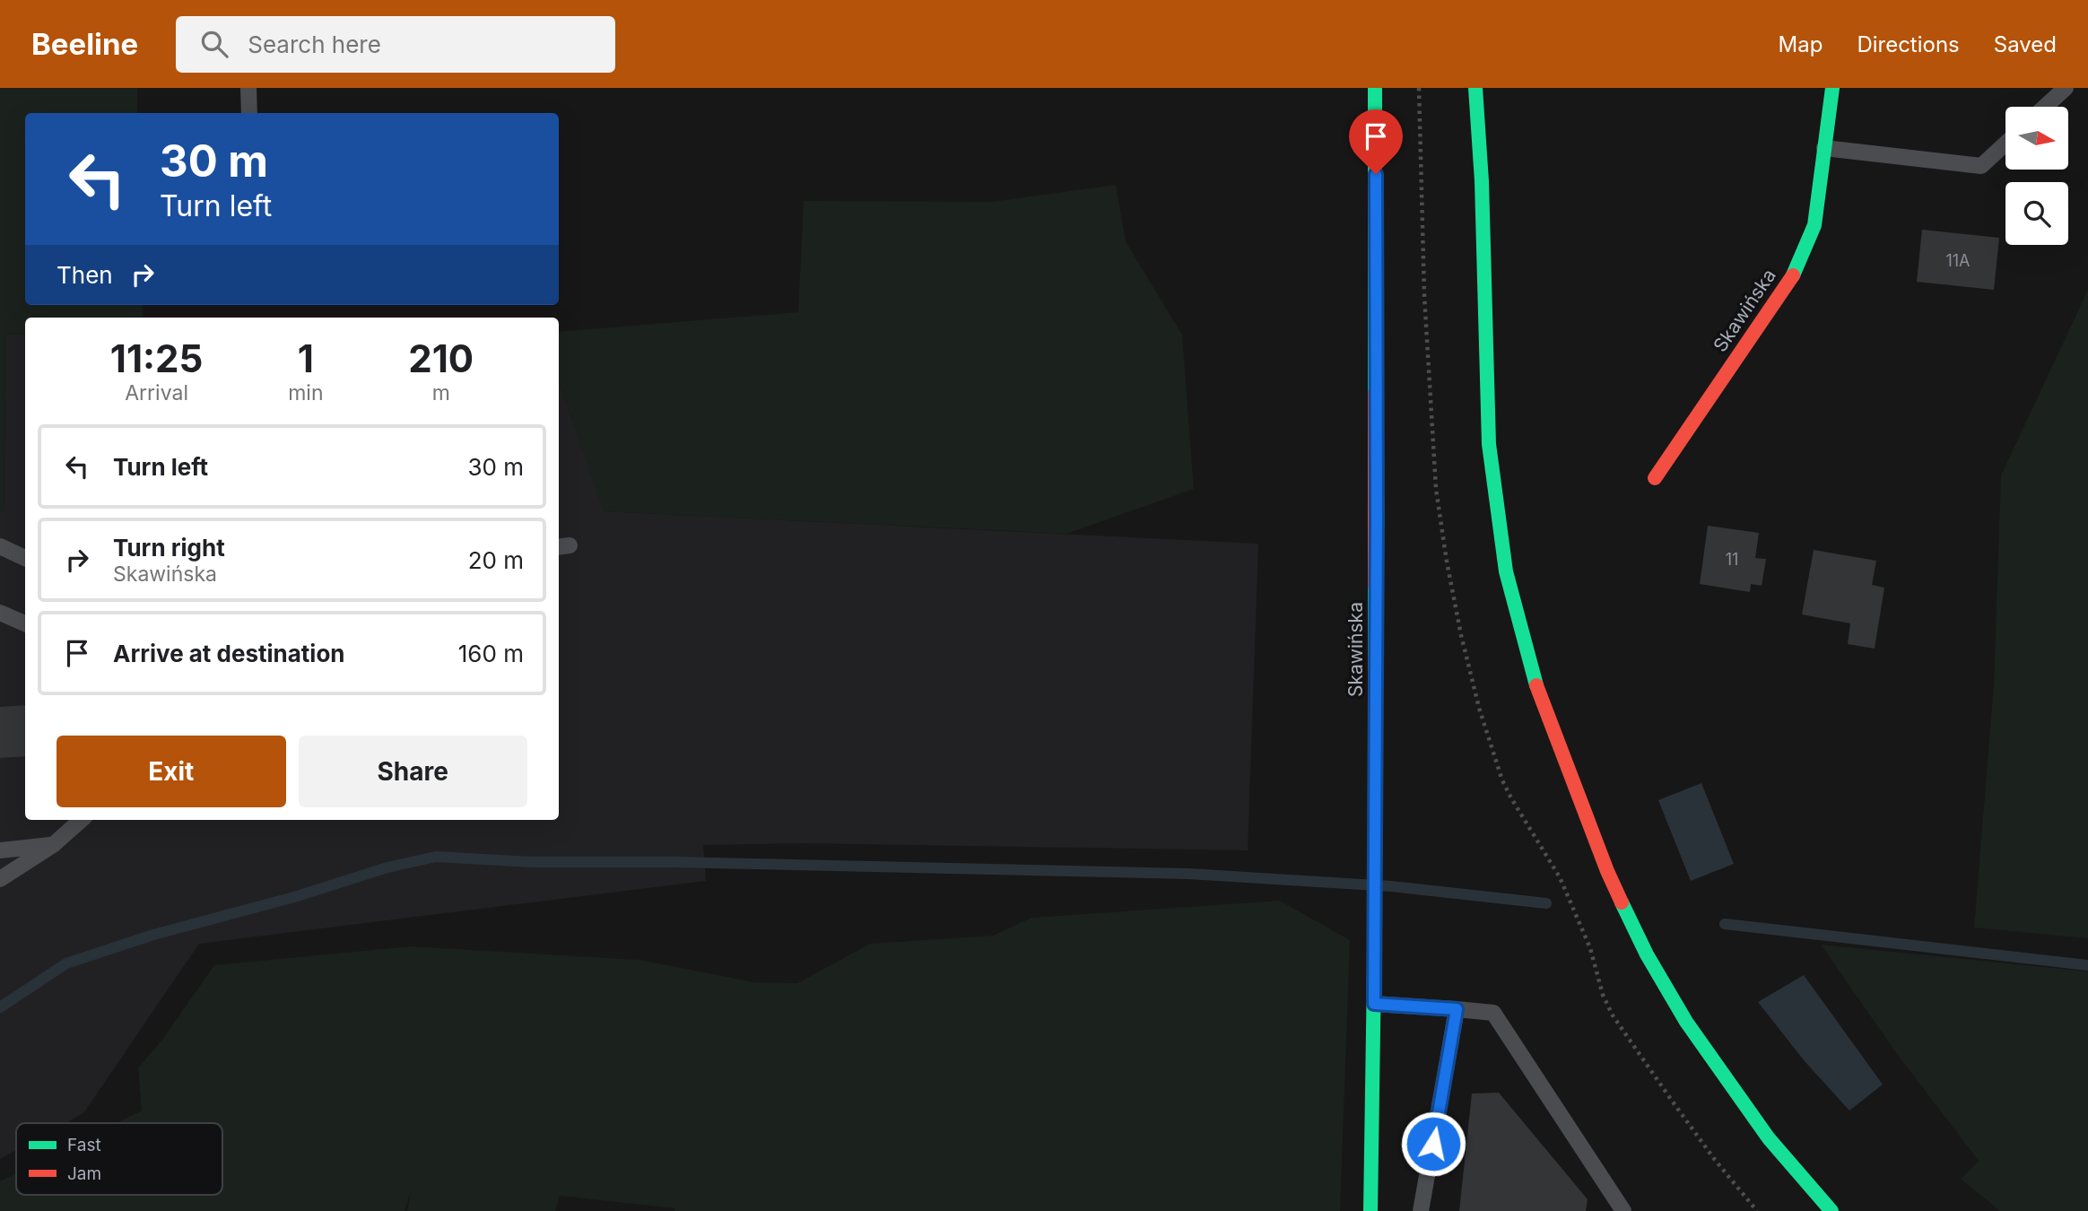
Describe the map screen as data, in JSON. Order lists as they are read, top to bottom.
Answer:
{
  "streets": {
    "street": ["Skawińska"]
  },
  "house_numbers": ["11A", "11"],
  "legend": ["Fast", "Jam"],
  "north": "right",
  "page": {
    "header": "Beeline",
    "search": "Search here",
    "nav": ["Map", "Directions", "Saved"],
    "turn": ["30 m", "Turn left"],
    "then": "Then",
    "eta": [
      "11:25",
      "Arrival",
      "1",
      "min",
      "210",
      "m"
    ],
    "list": [
      {
        "name": "Turn left",
        "value": "30 m"
      },
      {
        "name": "Turn right",
        "note": "Skawińska",
        "value": "20 m"
      },
      {
        "name": "Arrive at destination",
        "value": "160 m"
      }
    ],
    "buttons": ["Exit", "Share"]
  }
}
